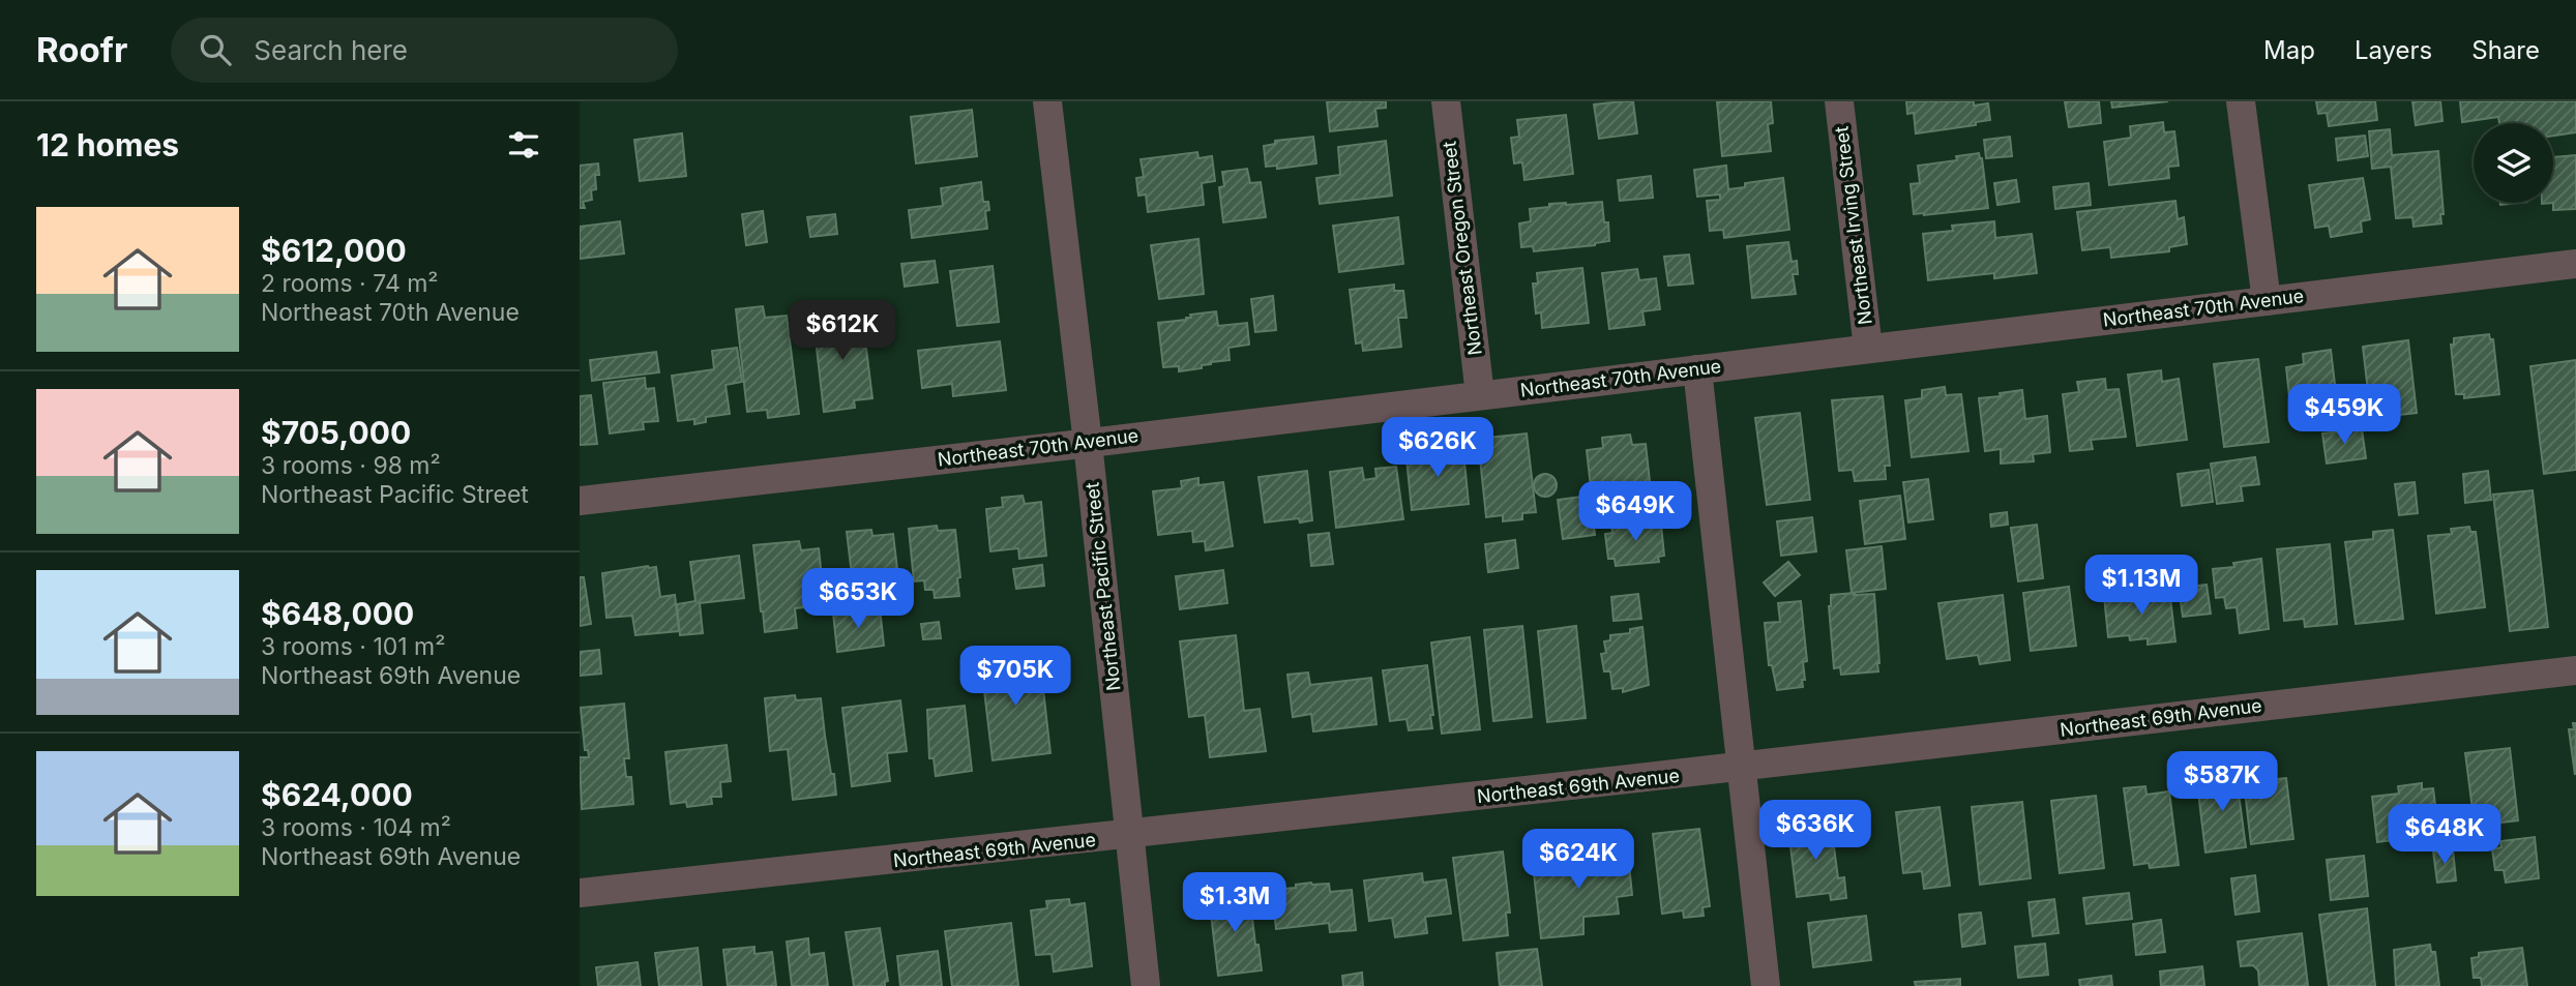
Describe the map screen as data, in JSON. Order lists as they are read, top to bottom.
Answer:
{
  "streets": {
    "street": [
      "Northeast Irving Street",
      "Northeast Oregon Street",
      "Northeast 70th Avenue",
      "Northeast Pacific Street",
      "Northeast 69th Avenue"
    ]
  },
  "crossings": [
    ["Northeast Irving Street", "Northeast 70th Avenue"],
    ["Northeast Oregon Street", "Northeast 70th Avenue"],
    ["Northeast 70th Avenue", "Northeast Pacific Street"],
    ["Northeast Pacific Street", "Northeast 69th Avenue"]
  ],
  "page": {
    "header": "Roofr",
    "search": "Search here",
    "nav": ["Map", "Layers", "Share"],
    "heading": "12 homes",
    "list": [
      {
        "name": "$612,000",
        "note": "2 rooms · 74 m² · Northeast 70th Avenue"
      },
      {
        "name": "$705,000",
        "note": "3 rooms · 98 m² · Northeast Pacific Street"
      },
      {
        "name": "$648,000",
        "note": "3 rooms · 101 m² · Northeast 69th Avenue"
      },
      {
        "name": "$624,000",
        "note": "3 rooms · 104 m² · Northeast 69th Avenue"
      }
    ],
    "price": [
      "$612K",
      "$459K",
      "$626K",
      "$649K",
      "$1.13M",
      "$653K",
      "$705K",
      "$587K",
      "$636K",
      "$648K",
      "$624K",
      "$1.3M"
    ]
  }
}
